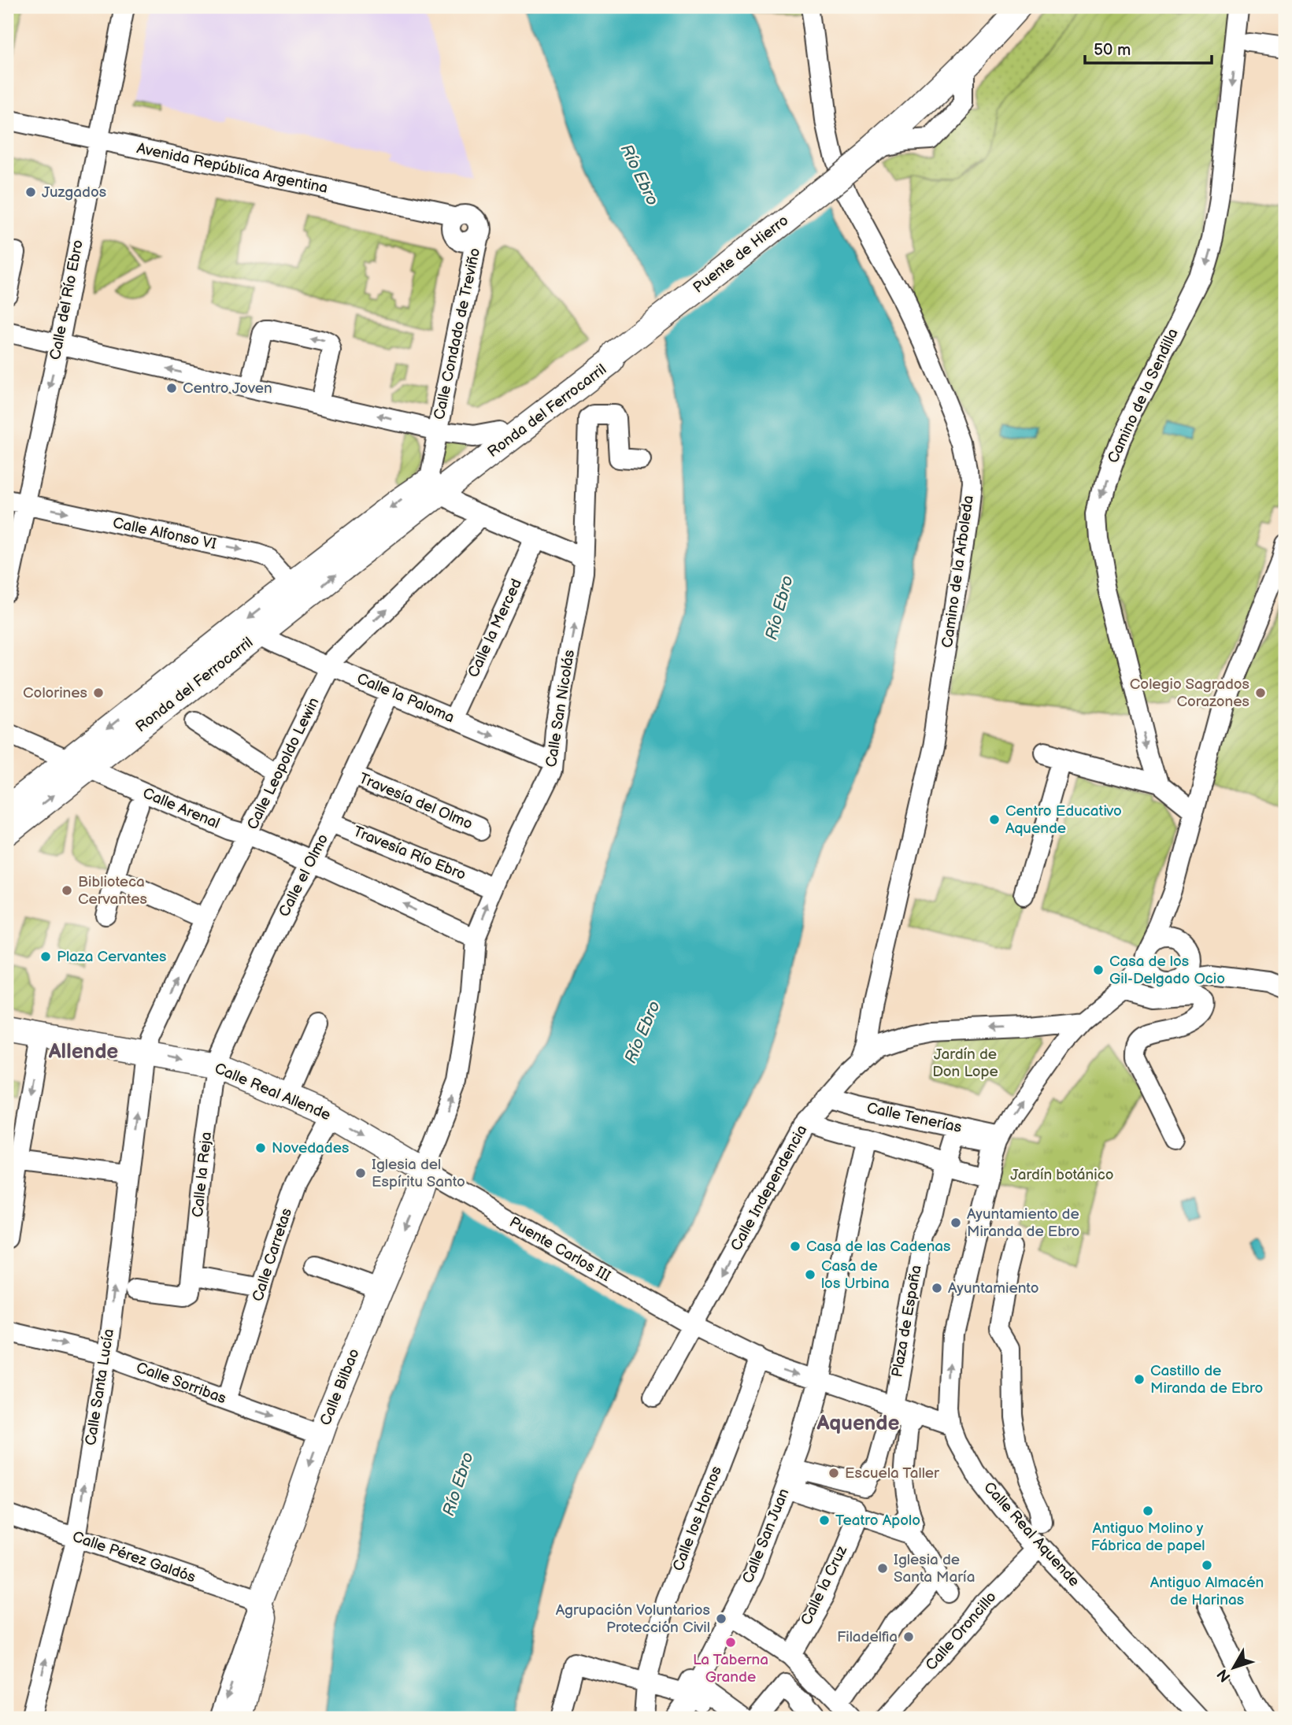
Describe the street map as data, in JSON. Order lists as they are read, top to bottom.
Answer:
{
  "streets": {
    "main road": [
      "Puente de Hierro",
      "Ronda del Ferrocarril",
      "Calle Real Allende",
      "Calle Bilbao"
    ],
    "street": [
      "Avenida República Argentina",
      "Calle del Río Ebro",
      "Calle Condado de Treviño",
      "Camino de la Sendilla",
      "Calle Alfonso VI",
      "Camino de la Arboleda",
      "Calle la Merced",
      "Calle la Paloma",
      "Calle San Nicolás",
      "Calle Leopoldo Lewin",
      "Travesía del Olmo",
      "Calle Arenal",
      "Travesía Río Ebro",
      "Calle el Olmo",
      "Calle Tenerías",
      "Calle la Reja",
      "Calle Independencia",
      "Puente Carlos III",
      "Calle Carretas",
      "Plaza de España",
      "Calle Sorribas",
      "Calle Santa Lucía",
      "Calle los Hornos",
      "Calle Real Aquende",
      "Calle San Juan",
      "Calle Pérez Galdós",
      "Calle la Cruz",
      "Calle Oroncillo"
    ]
  },
  "crossings": [
    ["Avenida República Argentina", "Calle del Río Ebro"],
    ["Avenida República Argentina", "Calle Condado de Treviño"],
    ["Puente de Hierro", "Ronda del Ferrocarril"],
    ["Calle del Río Ebro", "Calle Condado de Treviño"],
    ["Calle del Río Ebro", "Calle Alfonso VI"],
    ["Calle Condado de Treviño", "Ronda del Ferrocarril"],
    ["Ronda del Ferrocarril", "Calle Alfonso VI"],
    ["Ronda del Ferrocarril", "Calle la Paloma"],
    ["Ronda del Ferrocarril", "Calle Arenal"],
    ["Camino de la Arboleda", "Calle Independencia"],
    ["Calle la Merced", "Calle la Paloma"],
    ["Calle la Paloma", "Calle San Nicolás"],
    ["Calle la Paloma", "Calle Leopoldo Lewin"],
    ["Calle la Paloma", "Calle el Olmo"],
    ["Calle San Nicolás", "Calle Arenal"],
    ["Calle San Nicolás", "Calle Real Allende"],
    ["Calle San Nicolás", "Puente Carlos III"],
    ["Calle San Nicolás", "Calle Bilbao"],
    ["Calle Leopoldo Lewin", "Calle Arenal"],
    ["Calle Leopoldo Lewin", "Calle Real Allende"],
    ["Calle Leopoldo Lewin", "Calle Santa Lucía"],
    ["Travesía del Olmo", "Calle el Olmo"],
    ["Calle Arenal", "Calle el Olmo"],
    ["Travesía Río Ebro", "Calle el Olmo"],
    ["Calle el Olmo", "Calle la Reja"],
    ["Calle Real Allende", "Puente Carlos III"],
    ["Calle Real Allende", "Calle Carretas"],
    ["Calle Real Allende", "Calle Santa Lucía"],
    ["Calle Real Allende", "Calle Bilbao"],
    ["Calle Tenerías", "Calle Independencia"],
    ["Calle Tenerías", "Plaza de España"],
    ["Calle Independencia", "Puente Carlos III"],
    ["Puente Carlos III", "Calle Bilbao"],
    ["Calle Carretas", "Calle Sorribas"],
    ["Calle Sorribas", "Calle Santa Lucía"],
    ["Calle Sorribas", "Calle Bilbao"],
    ["Calle Santa Lucía", "Calle Pérez Galdós"],
    ["Calle Bilbao", "Calle Pérez Galdós"],
    ["Calle Real Aquende", "Calle Oroncillo"]
  ],
  "one_way": [
    "Calle Condado de Treviño",
    "Calle Alfonso VI",
    "Calle San Nicolás",
    "Calle Leopoldo Lewin",
    "Calle Arenal",
    "Calle Real Allende",
    "Calle Independencia",
    "Calle Santa Lucía",
    "Calle Bilbao"
  ],
  "districts": ["Allende", "Aquende"],
  "water": ["Río Ebro"],
  "parks": ["Jardín de Don Lope", "Jardín botánico"],
  "places": [
    "Juzgados",
    "Centro Joven",
    "Colorines",
    "Colegio Sagrados Corazones",
    "Centro Educativo Aquende",
    "Biblioteca Cervantes",
    "Plaza Cervantes",
    "Casa de los Gil-Delgado Ocio",
    "Novedades",
    "Iglesia del Espíritu Santo",
    "Ayuntamiento de Miranda de Ebro",
    "Casa de las Cadenas",
    "Casa de los Urbina",
    "Ayuntamiento",
    "Castillo de Miranda de Ebro",
    "Escuela Taller",
    "Antiguo Molino y Fábrica de papel",
    "Teatro Apolo",
    "Antiguo Almacén de Harinas",
    "Iglesia de Santa María",
    "Agrupación Voluntarios Protección Civil",
    "Filadelfia",
    "La Taberna Grande"
  ],
  "scale_bar": "50 m",
  "north": "bottom left"
}
